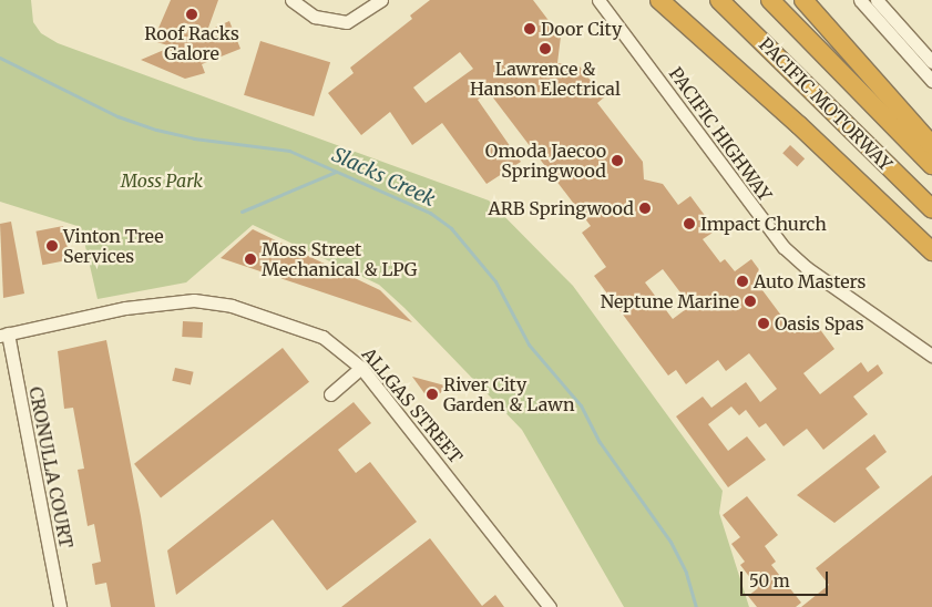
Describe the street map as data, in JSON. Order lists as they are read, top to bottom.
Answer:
{
  "streets": {
    "highway": ["PACIFIC MOTORWAY"],
    "street": ["PACIFIC HIGHWAY", "ALLGAS STREET", "CRONULLA COURT"]
  },
  "crossings": [
    ["ALLGAS STREET", "CRONULLA COURT"]
  ],
  "water": ["Slacks Creek"],
  "parks": ["Moss Park"],
  "places": [
    "Roof Racks Galore",
    "Door City",
    "Lawrence & Hanson Electrical",
    "Omoda Jaecoo Springwood",
    "ARB Springwood",
    "Impact Church",
    "Vinton Tree Services",
    "Moss Street Mechanical & LPG",
    "Auto Masters",
    "Neptune Marine",
    "Oasis Spas",
    "River City Garden & Lawn"
  ],
  "scale_bar": "50 m"
}
